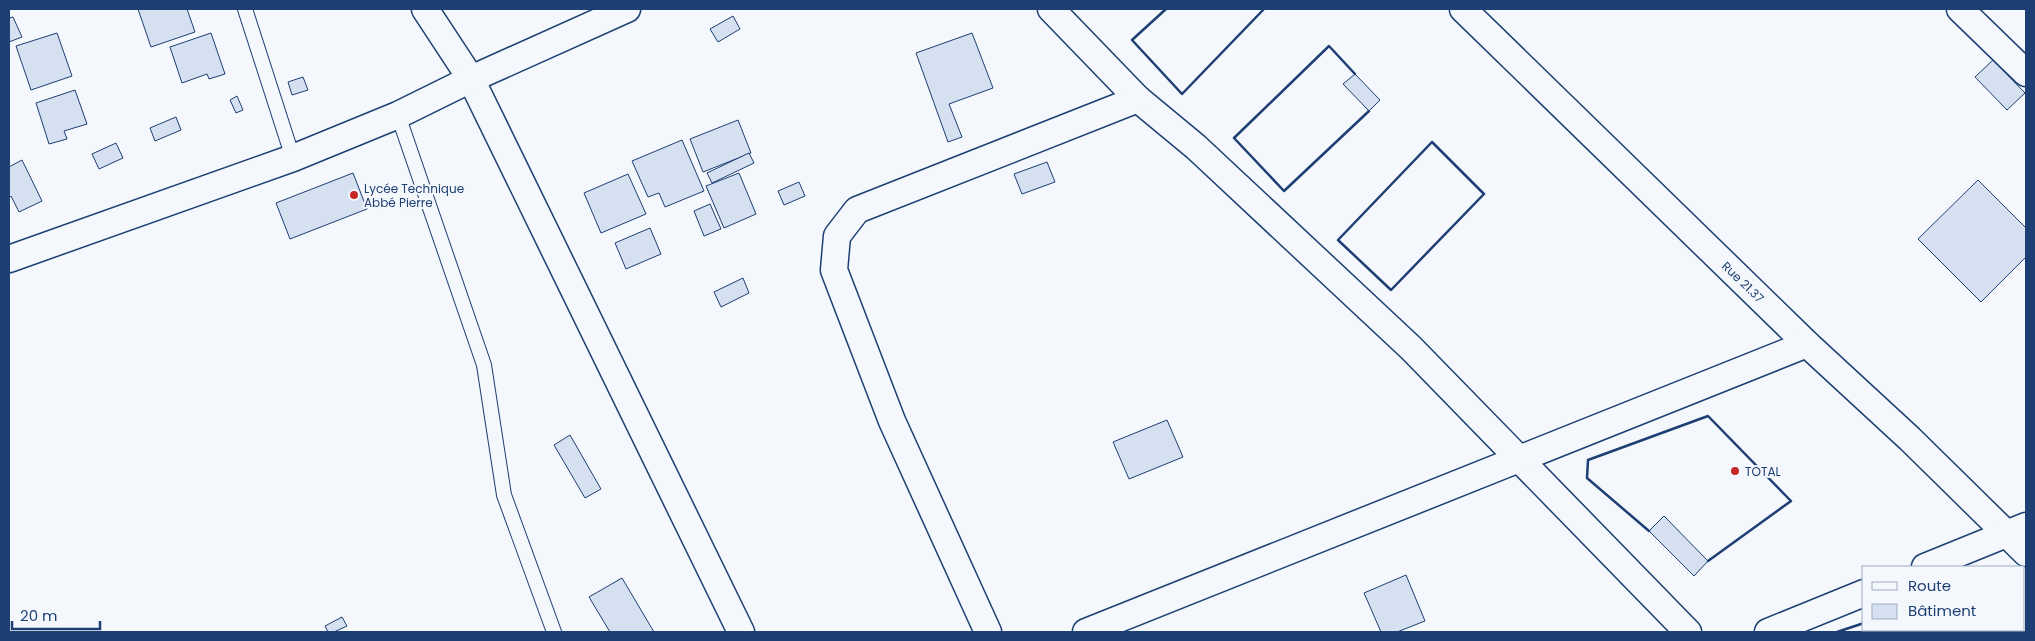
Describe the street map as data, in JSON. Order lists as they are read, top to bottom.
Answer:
{
  "streets": {
    "street": ["Rue 21.37"]
  },
  "places": ["Lycée Technique Abbé Pierre", "TOTAL"],
  "legend": ["Route", "Bâtiment"],
  "scale_bar": "20 m"
}
